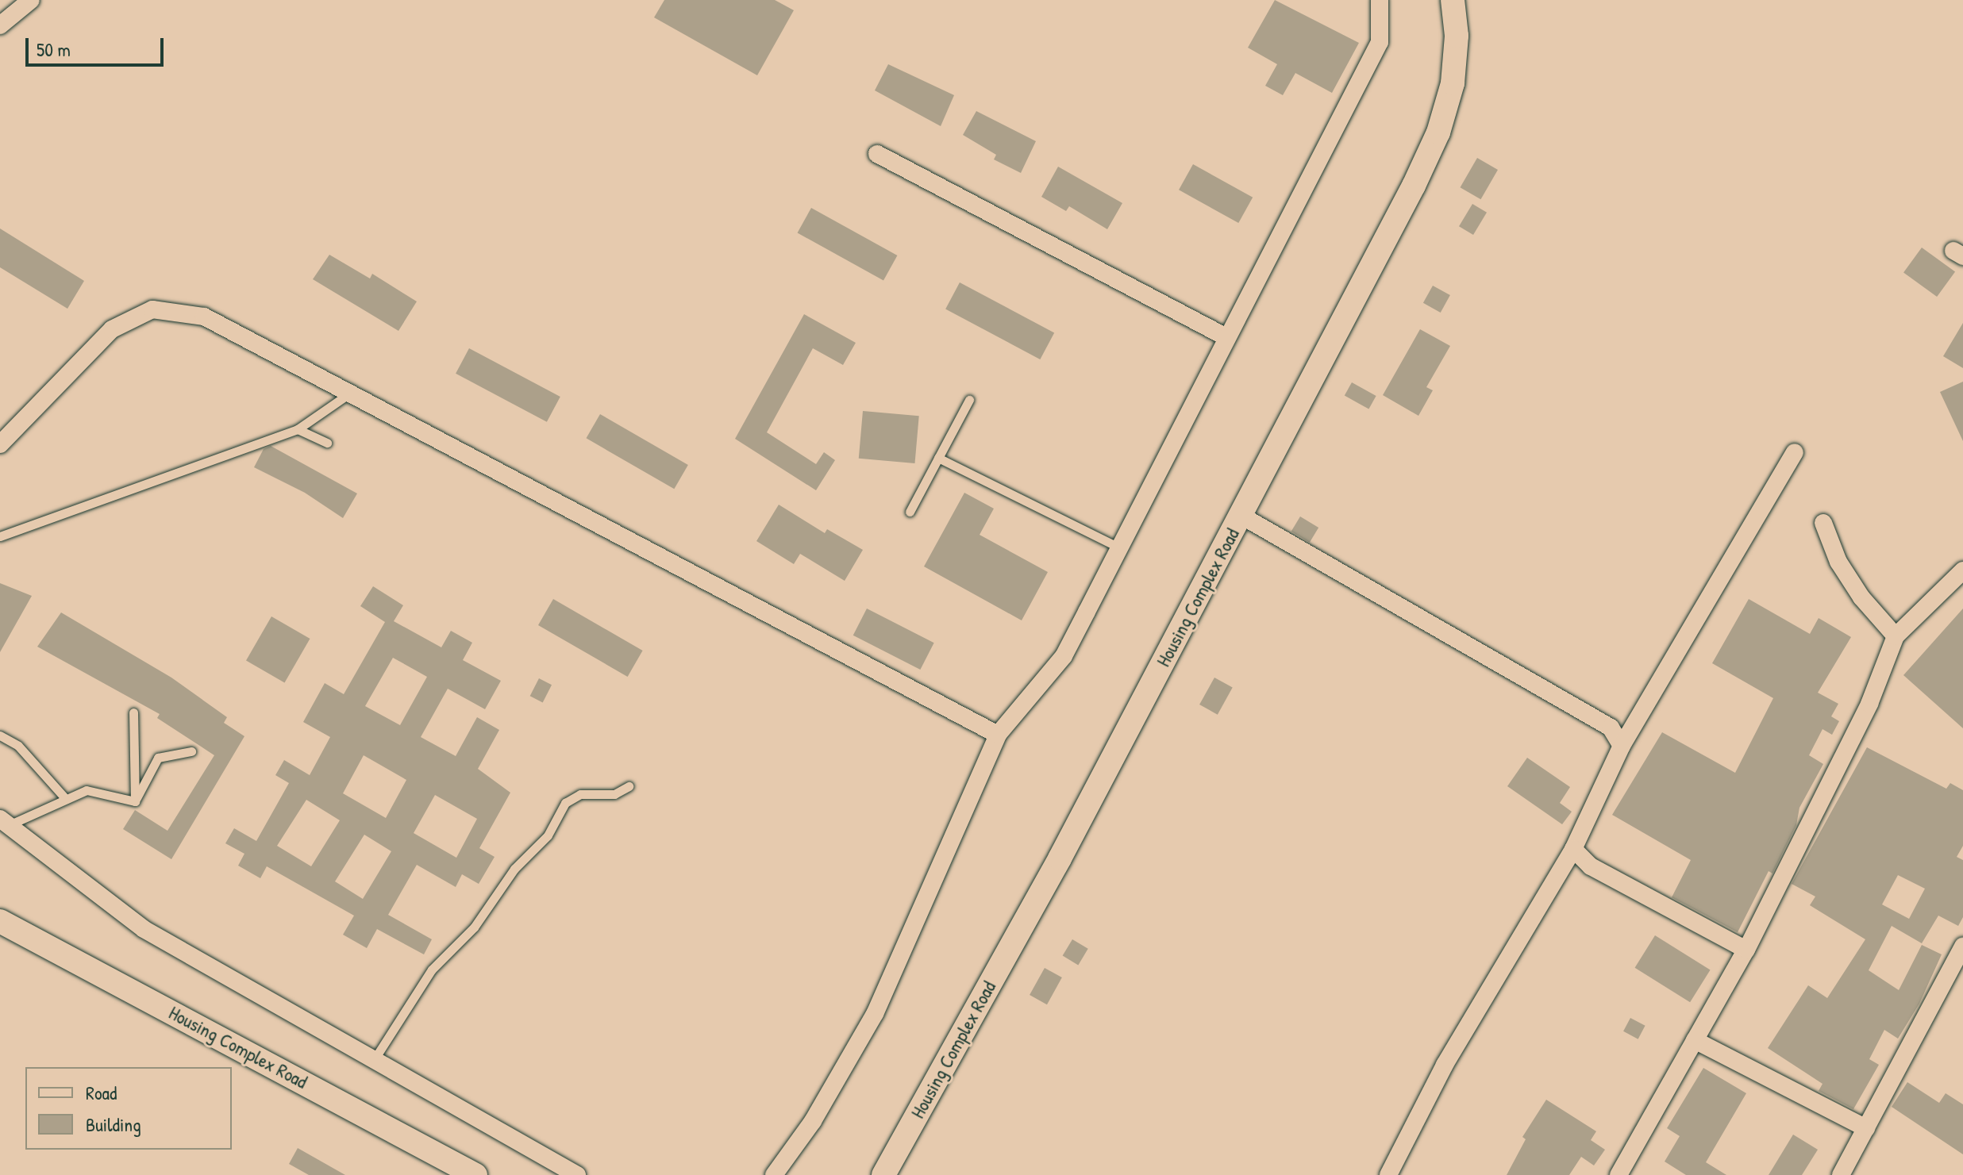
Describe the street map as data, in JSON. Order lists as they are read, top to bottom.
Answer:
{
  "streets": {
    "street": ["Housing Complex Road"]
  },
  "legend": ["Road", "Building"],
  "scale_bar": "50 m"
}
